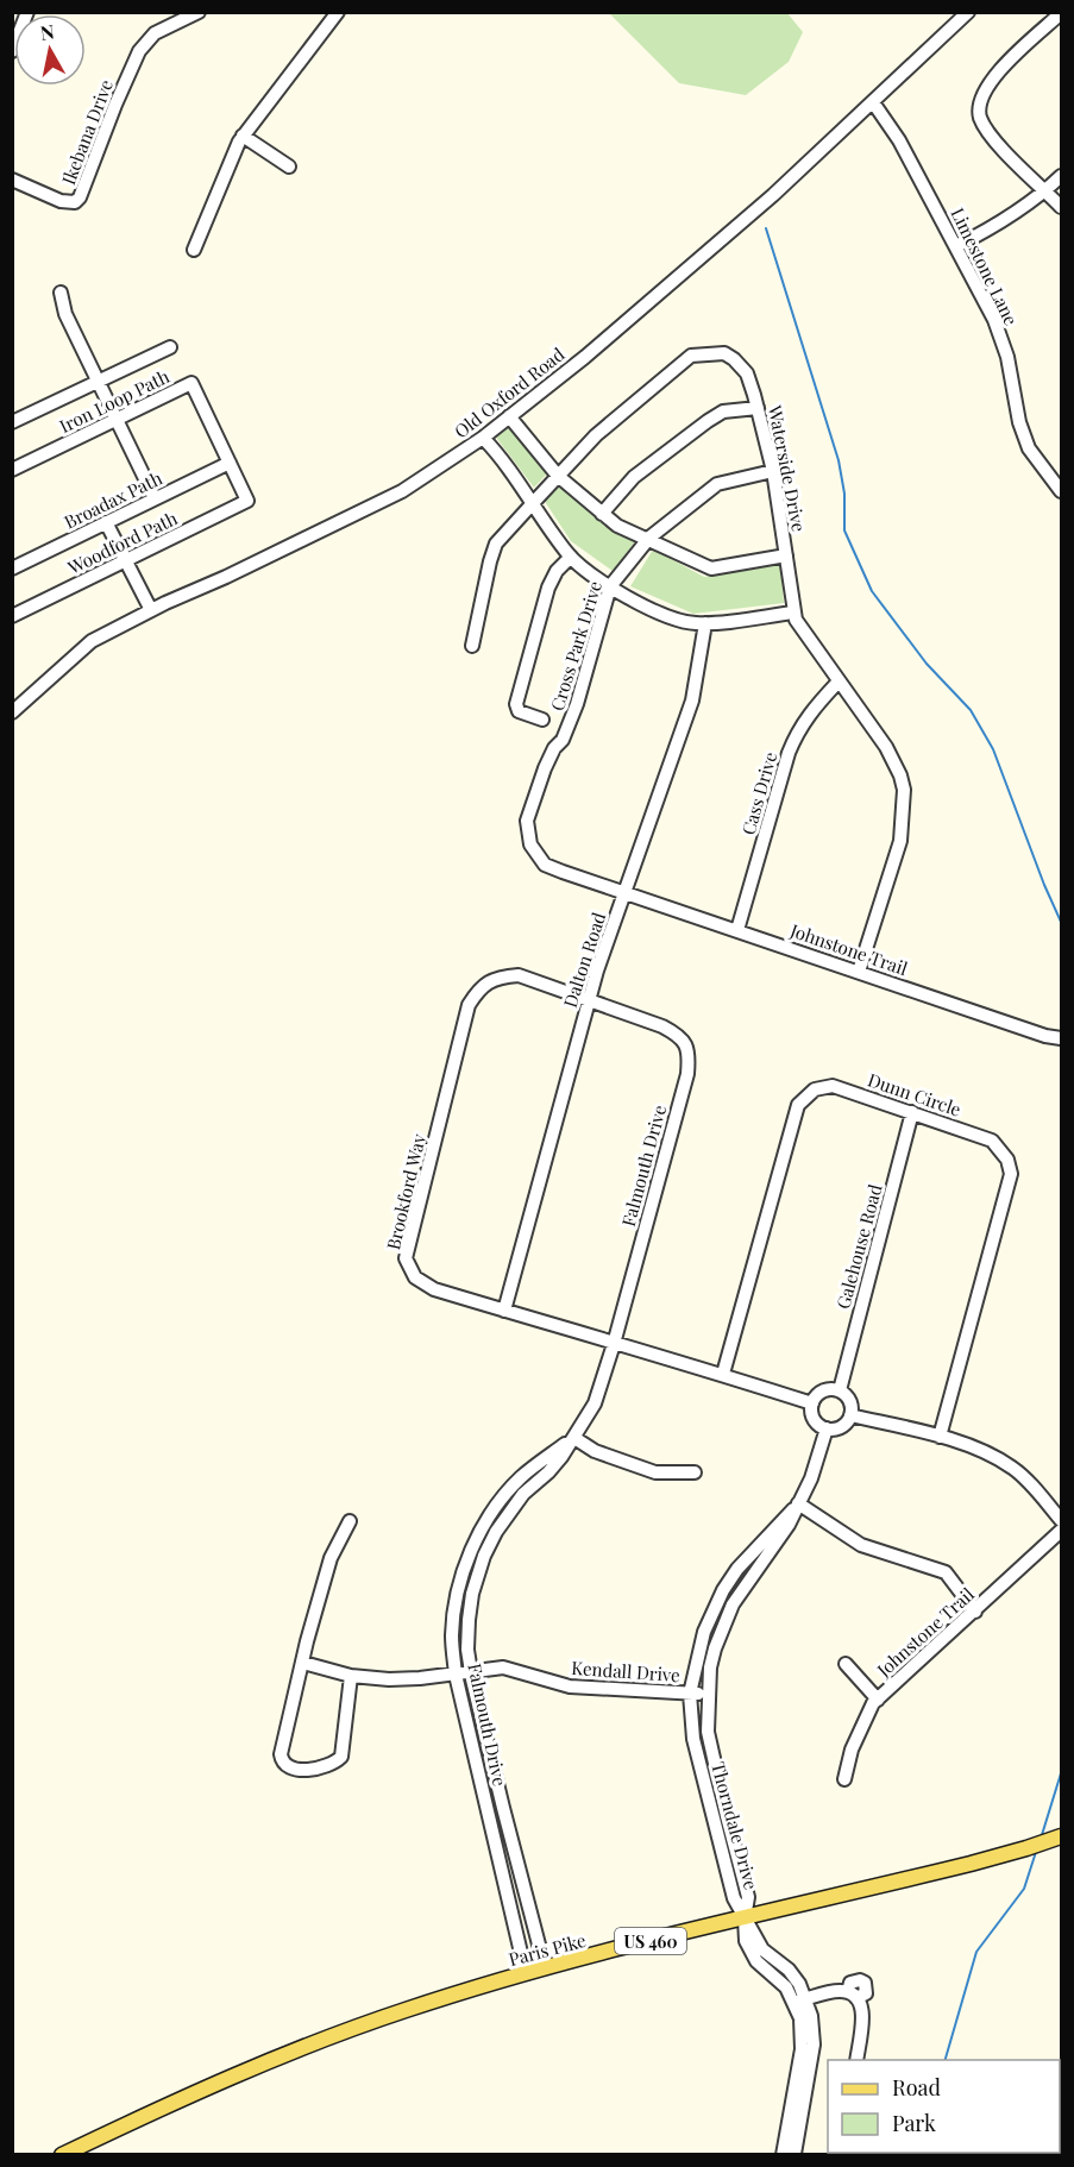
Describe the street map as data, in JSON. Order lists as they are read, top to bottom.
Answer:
{
  "streets": {
    "main road": ["US 460", "Paris Pike"],
    "street": [
      "Ikebana Drive",
      "Limestone Lane",
      "Old Oxford Road",
      "Iron Loop Path",
      "Waterside Drive",
      "Broadax Path",
      "Woodford Path",
      "Cross Park Drive",
      "Cass Drive",
      "Johnstone Trail",
      "Dalton Road",
      "Dunn Circle",
      "Falmouth Drive",
      "Brookford Way",
      "Galehouse Road",
      "Kendall Drive",
      "Thorndale Drive"
    ]
  },
  "crossings": [
    ["Limestone Lane", "Old Oxford Road"],
    ["Iron Loop Path", "Broadax Path"],
    ["Iron Loop Path", "Woodford Path"],
    ["Waterside Drive", "Cross Park Drive"],
    ["Waterside Drive", "Cass Drive"],
    ["Waterside Drive", "Johnstone Trail"],
    ["Cross Park Drive", "Johnstone Trail"],
    ["Cross Park Drive", "Dalton Road"],
    ["Cass Drive", "Johnstone Trail"],
    ["Johnstone Trail", "Dalton Road"],
    ["Dalton Road", "Falmouth Drive"],
    ["Dalton Road", "Brookford Way"],
    ["Dunn Circle", "Brookford Way"],
    ["Dunn Circle", "Galehouse Road"],
    ["Falmouth Drive", "Brookford Way"],
    ["Falmouth Drive", "Kendall Drive"],
    ["Falmouth Drive", "Paris Pike"],
    ["Brookford Way", "Galehouse Road"],
    ["Brookford Way", "Thorndale Drive"],
    ["Galehouse Road", "Thorndale Drive"],
    ["Kendall Drive", "Thorndale Drive"],
    ["Thorndale Drive", "Paris Pike"]
  ],
  "legend": ["Road", "Park"],
  "north": "top"
}
